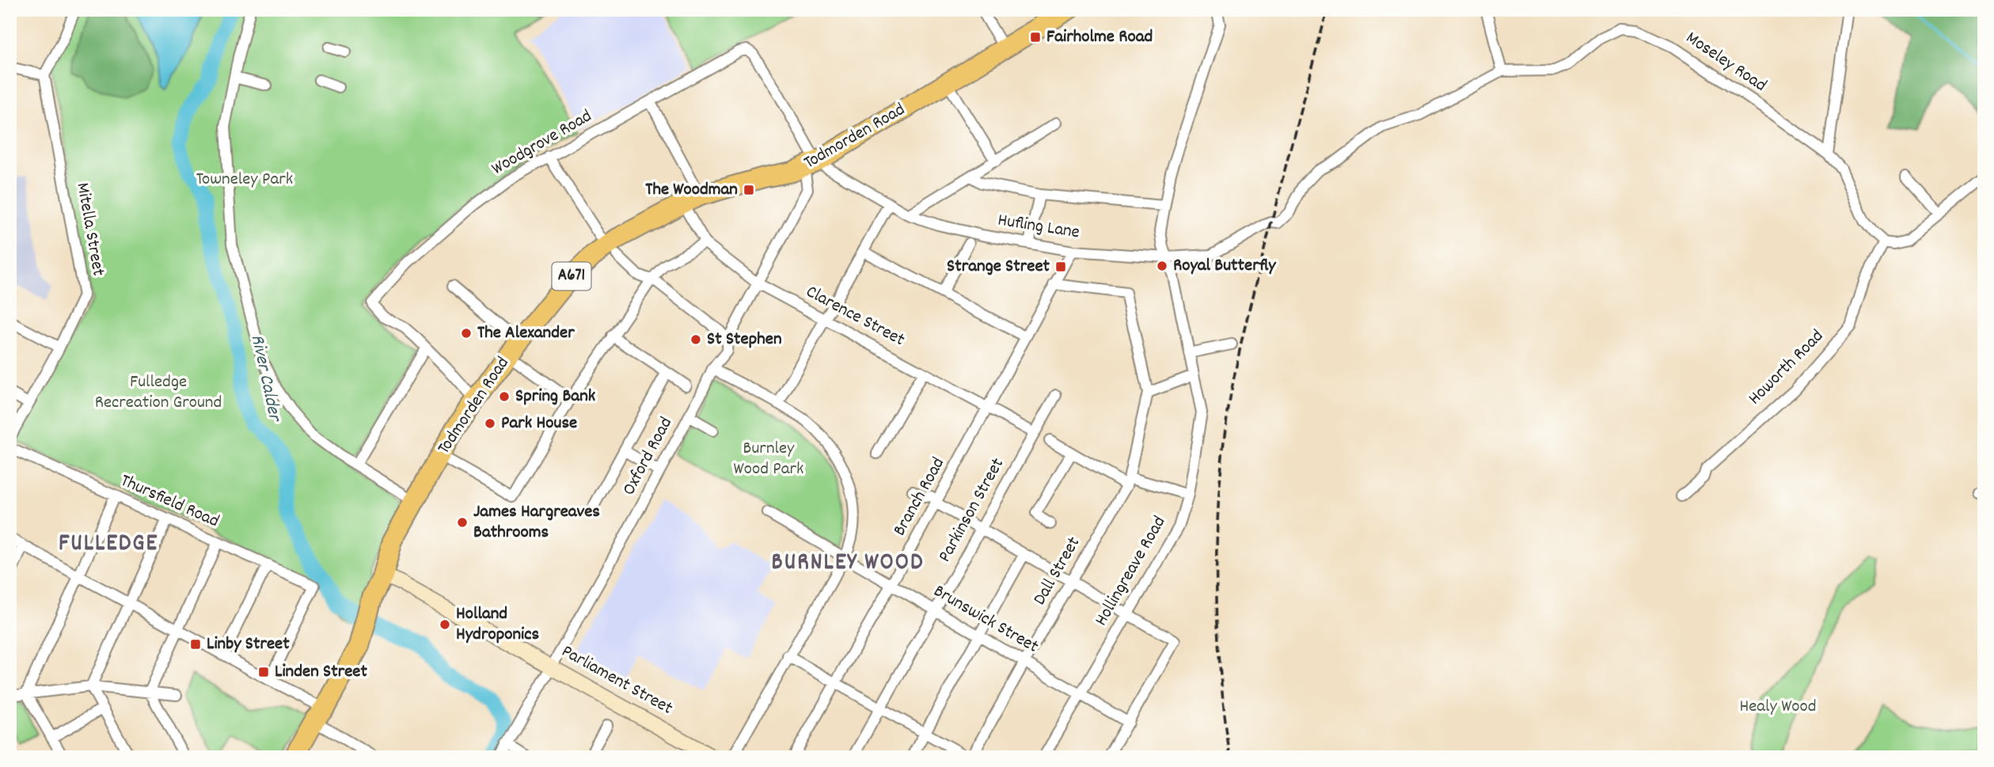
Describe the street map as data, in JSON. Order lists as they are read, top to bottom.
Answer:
{
  "streets": {
    "highway": ["Todmorden Road", "A671"],
    "street": [
      "Moseley Road",
      "Woodgrove Road",
      "Hufling Lane",
      "Mitella Street",
      "Clarence Street",
      "Howorth Road",
      "Oxford Road",
      "Branch Road",
      "Thursfield Road",
      "Parkinson Street",
      "Dall Street",
      "Hollingreave Road",
      "Brunswick Street",
      "Parliament Street"
    ]
  },
  "crossings": [
    ["Moseley Road", "Hufling Lane"],
    ["Moseley Road", "Howorth Road"],
    ["Todmorden Road", "Woodgrove Road"],
    ["Todmorden Road", "Hufling Lane"],
    ["Todmorden Road", "Clarence Street"],
    ["Todmorden Road", "Oxford Road"],
    ["Todmorden Road", "Parliament Street"],
    ["Woodgrove Road", "Hufling Lane"],
    ["Woodgrove Road", "Oxford Road"],
    ["Hufling Lane", "Oxford Road"],
    ["Hufling Lane", "Branch Road"],
    ["Hufling Lane", "Hollingreave Road"],
    ["Clarence Street", "Oxford Road"],
    ["Clarence Street", "Branch Road"],
    ["Clarence Street", "Parkinson Street"],
    ["Oxford Road", "Parliament Street"],
    ["Branch Road", "Brunswick Street"],
    ["Parkinson Street", "Brunswick Street"],
    ["Dall Street", "Brunswick Street"],
    ["Hollingreave Road", "Brunswick Street"]
  ],
  "districts": ["FULLEDGE", "BURNLEY WOOD"],
  "water": ["River Calder"],
  "parks": [
    "Towneley Park",
    "Fulledge Recreation Ground",
    "Burnley Wood Park",
    "Healy Wood"
  ],
  "places": {
    "transit": [
      "Fairholme Road",
      "The Woodman",
      "Strange Street",
      "Linby Street",
      "Linden Street"
    ],
    "other": [
      "Royal Butterfly",
      "The Alexander",
      "St Stephen",
      "Spring Bank",
      "Park House",
      "James Hargreaves Bathrooms",
      "Holland Hydroponics"
    ]
  }
}
